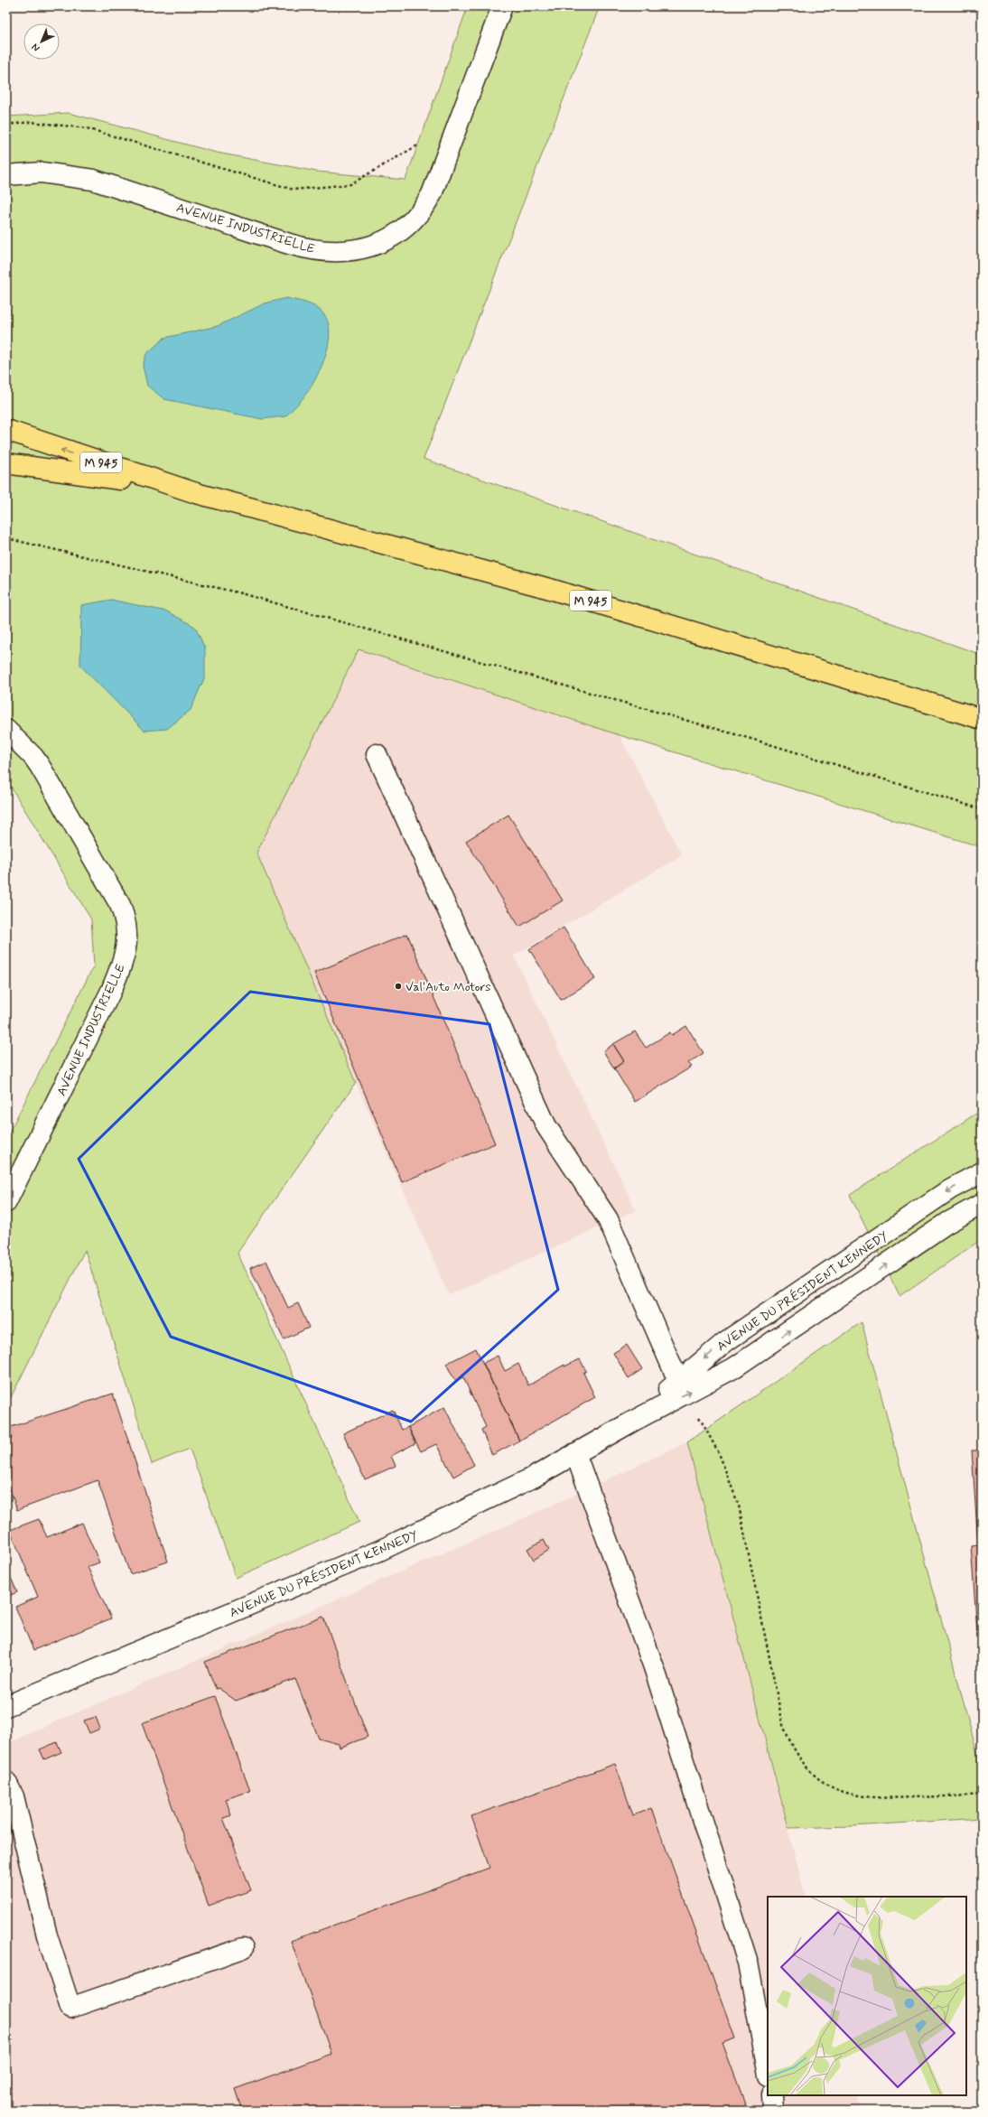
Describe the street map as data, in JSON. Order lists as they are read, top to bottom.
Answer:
{
  "streets": {
    "main road": ["M 945"],
    "street": ["AVENUE INDUSTRIELLE", "AVENUE DU PRÉSIDENT KENNEDY"]
  },
  "places": ["Val'Auto Motors"],
  "north": "bottom left"
}
